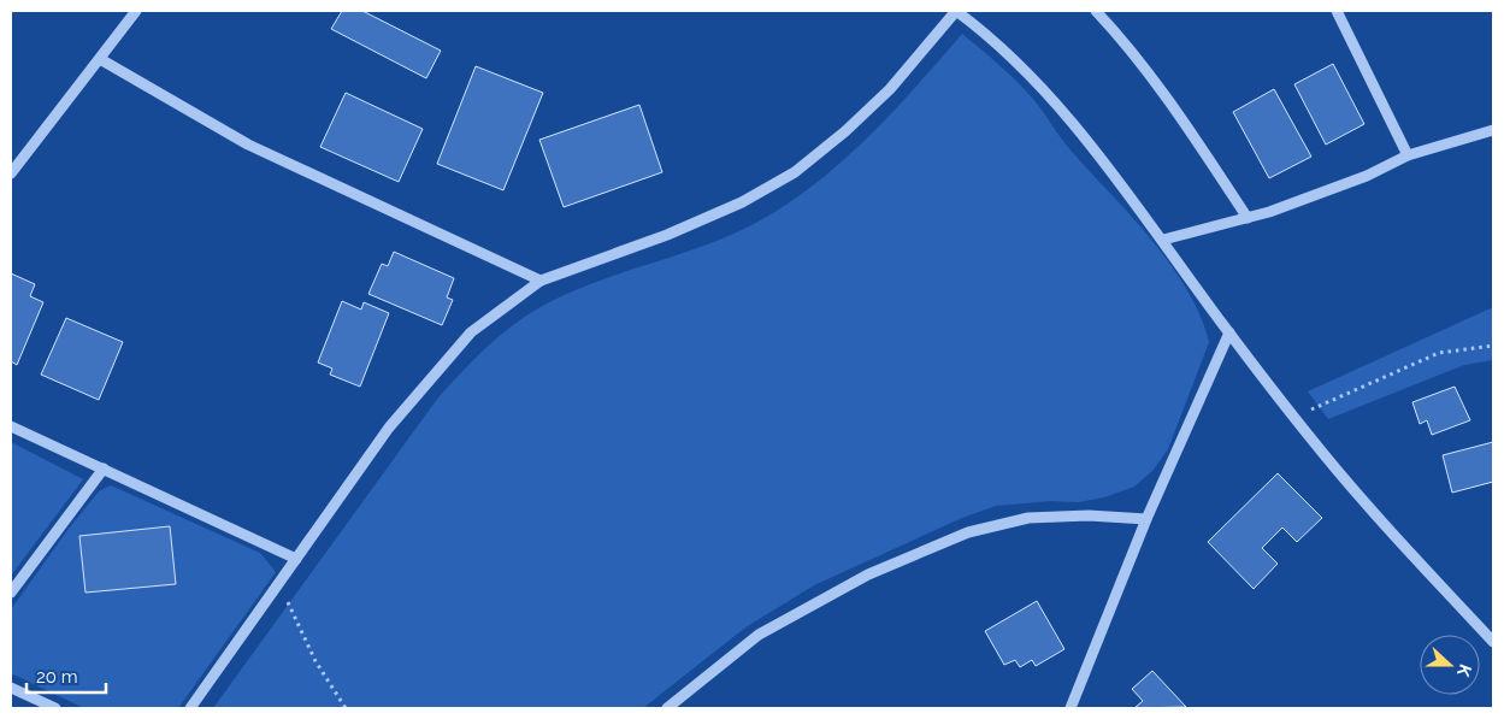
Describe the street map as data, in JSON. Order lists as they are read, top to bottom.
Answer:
{
  "scale_bar": "20 m",
  "north": "right"
}
